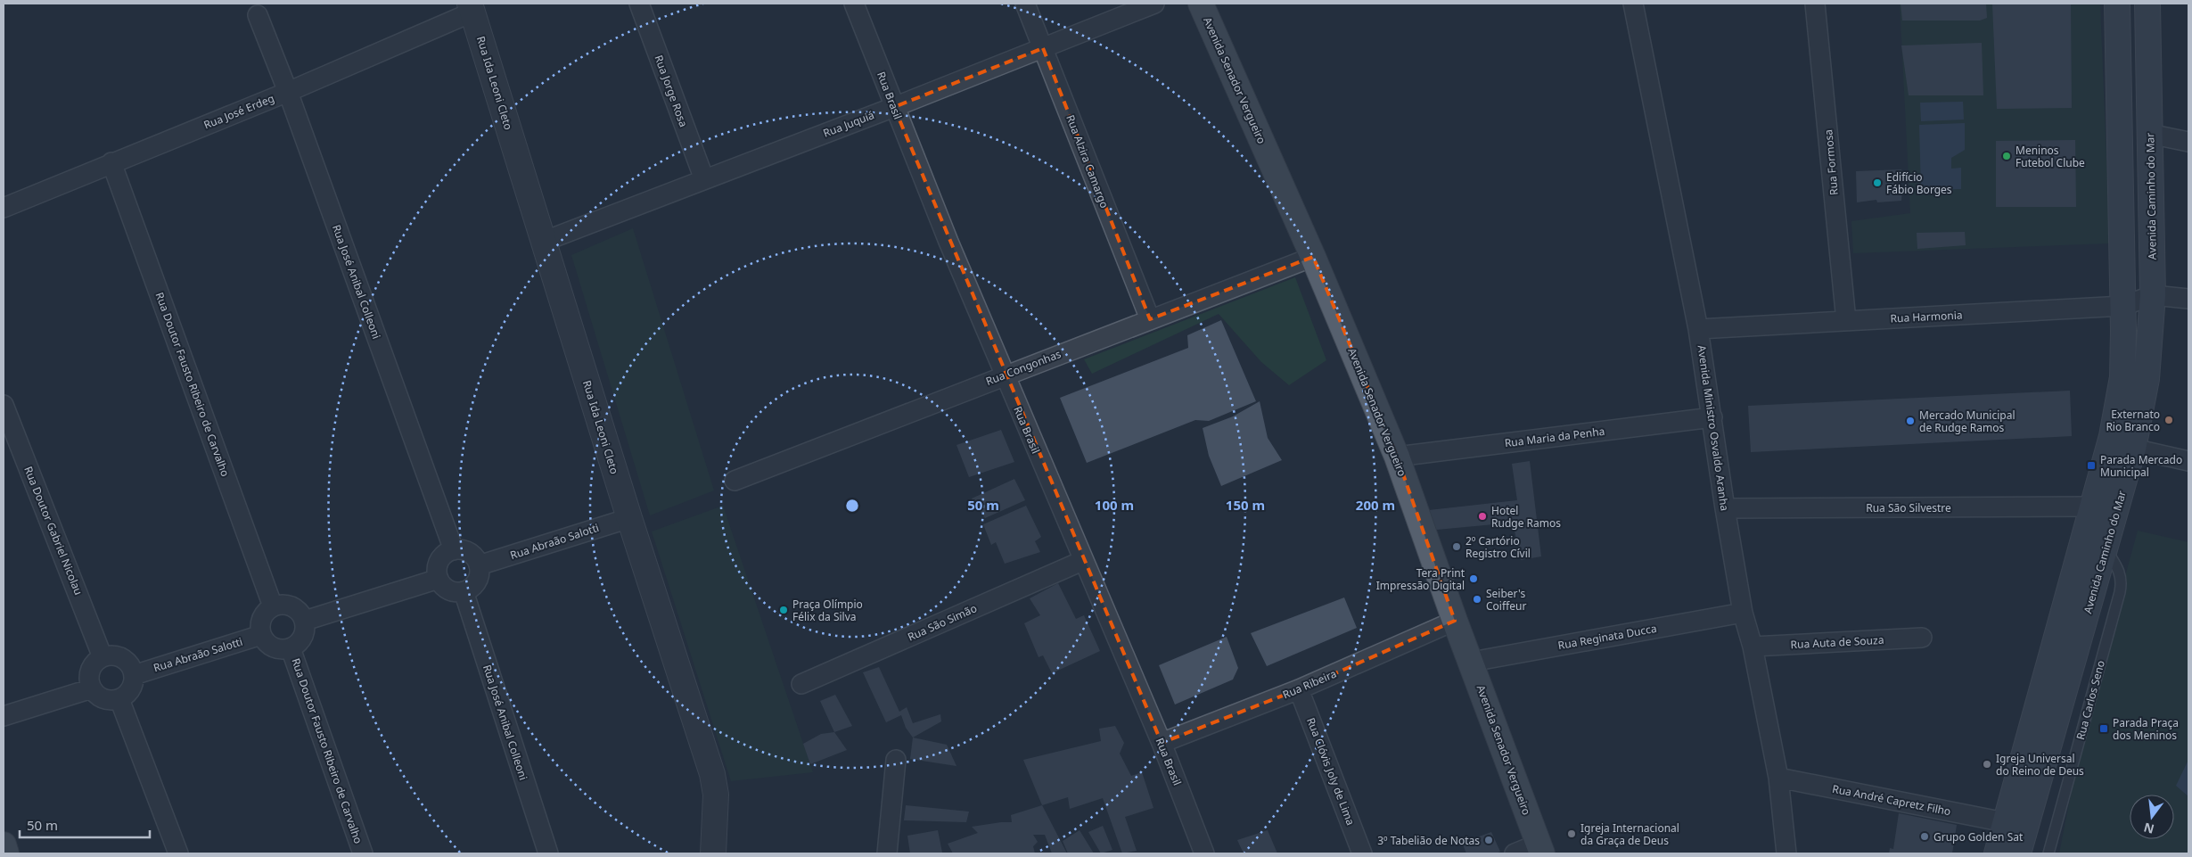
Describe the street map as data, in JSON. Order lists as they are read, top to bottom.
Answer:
{
  "streets": {
    "main road": ["Avenida Senador Vergueiro", "Avenida Caminho do Mar"],
    "street": [
      "Rua Ida Leoni Cleto",
      "Rua Jorge Rosa",
      "Rua Brasil",
      "Rua José Erdeg",
      "Rua Juquiá",
      "Rua Alzira Camargo",
      "Rua Formosa",
      "Rua José Anibal Colleoni",
      "Rua Harmonia",
      "Rua Congonhas",
      "Rua Doutor Fausto Ribeiro de Carvalho",
      "Avenida Ministro Osvaldo Aranha",
      "Rua Maria da Penha",
      "Rua São Silvestre",
      "Rua Doutor Gabriel Nicolau",
      "Rua Abraão Salotti",
      "Rua São Simão",
      "Rua Reginata Ducca",
      "Rua Auta de Souza",
      "Rua Ribeira",
      "Rua Clóvis Joly de Lima",
      "Rua André Capretz Filho"
    ],
    "lane": ["Rua Carlos Seno"]
  },
  "crossings": [
    ["Avenida Senador Vergueiro", "Rua Congonhas"],
    ["Avenida Senador Vergueiro", "Rua Maria da Penha"],
    ["Avenida Senador Vergueiro", "Rua Reginata Ducca"],
    ["Avenida Senador Vergueiro", "Rua Ribeira"],
    ["Rua Ida Leoni Cleto", "Rua José Erdeg"],
    ["Rua Ida Leoni Cleto", "Rua Juquiá"],
    ["Rua Ida Leoni Cleto", "Rua Abraão Salotti"],
    ["Rua Jorge Rosa", "Rua Juquiá"],
    ["Rua Brasil", "Rua Juquiá"],
    ["Rua Brasil", "Rua Congonhas"],
    ["Rua Brasil", "Rua São Simão"],
    ["Rua Brasil", "Rua Ribeira"],
    ["Rua José Erdeg", "Rua José Anibal Colleoni"],
    ["Rua José Erdeg", "Rua Doutor Fausto Ribeiro de Carvalho"],
    ["Rua Juquiá", "Rua Alzira Camargo"],
    ["Rua Alzira Camargo", "Rua Congonhas"],
    ["Rua Formosa", "Rua Harmonia"],
    ["Avenida Caminho do Mar", "Rua Harmonia"],
    ["Avenida Caminho do Mar", "Rua Carlos Seno"],
    ["Rua José Anibal Colleoni", "Rua Abraão Salotti"],
    ["Rua Harmonia", "Avenida Ministro Osvaldo Aranha"],
    ["Rua Doutor Fausto Ribeiro de Carvalho", "Rua Abraão Salotti"],
    ["Avenida Ministro Osvaldo Aranha", "Rua Maria da Penha"],
    ["Avenida Ministro Osvaldo Aranha", "Rua São Silvestre"],
    ["Avenida Ministro Osvaldo Aranha", "Rua Reginata Ducca"],
    ["Avenida Ministro Osvaldo Aranha", "Rua Auta de Souza"],
    ["Avenida Ministro Osvaldo Aranha", "Rua André Capretz Filho"],
    ["Rua Doutor Gabriel Nicolau", "Rua Abraão Salotti"],
    ["Rua Ribeira", "Rua Clóvis Joly de Lima"]
  ],
  "places": {
    "other": [
      "Meninos Futebol Clube",
      "Edifício Fábio Borges",
      "Externato Rio Branco",
      "Mercado Municipal de Rudge Ramos",
      "Hotel Rudge Ramos",
      "2º Cartório Registro Cívil",
      "Tera Print Impressão Digital",
      "Seiber's Coiffeur",
      "Praça Olímpio Félix da Silva",
      "Igreja Universal do Reino de Deus",
      "Igreja Internacional da Graça de Deus",
      "Grupo Golden Sat",
      "3º Tabelião de Notas"
    ],
    "transit": ["Parada Mercado Municipal", "Parada Praça dos Meninos"]
  },
  "scale_bar": "50 m",
  "north": "bottom",
  "rings": [
    "50 m",
    "100 m",
    "150 m",
    "200 m"
  ]
}
